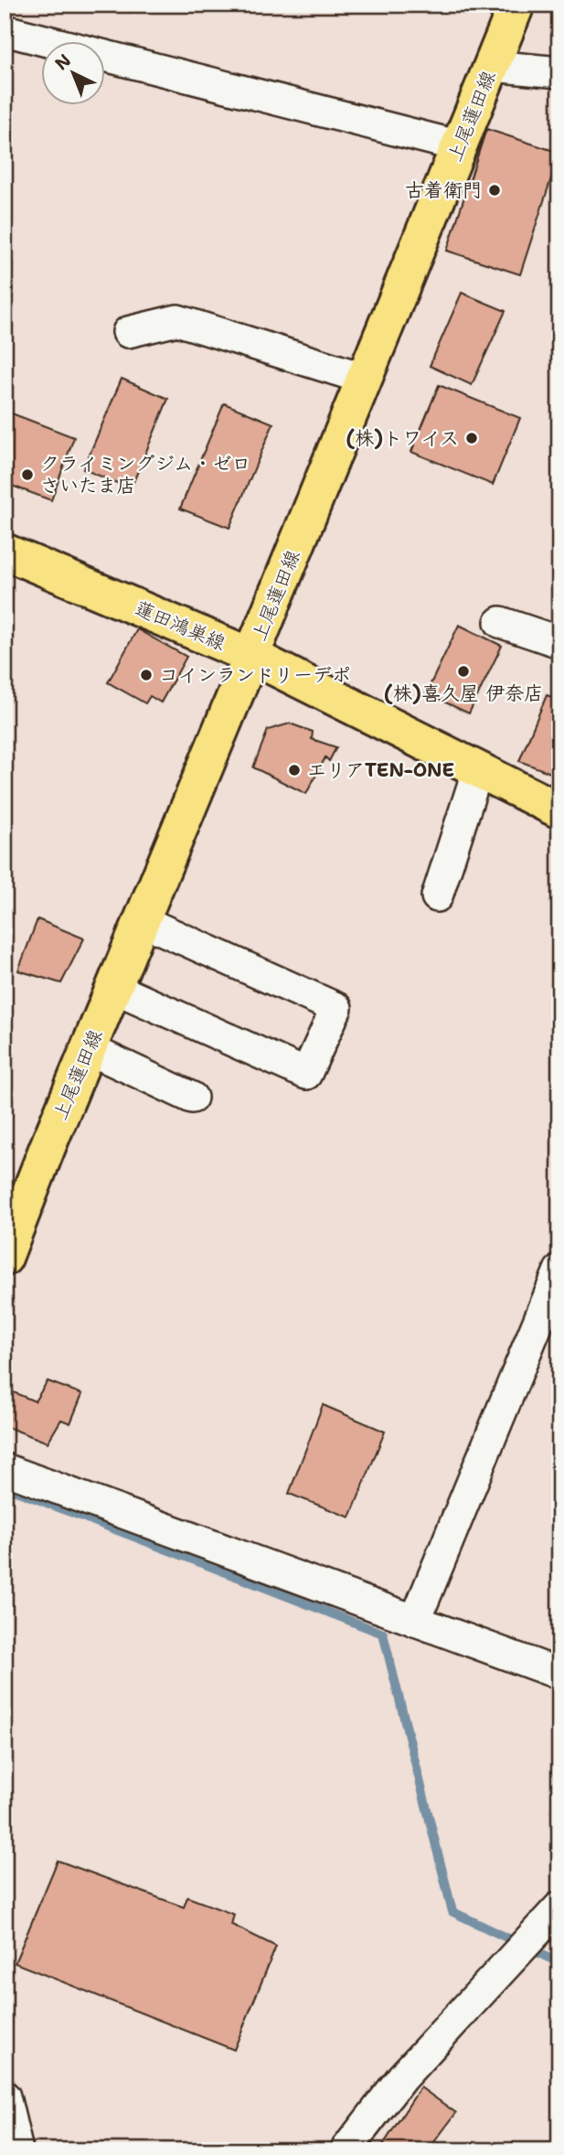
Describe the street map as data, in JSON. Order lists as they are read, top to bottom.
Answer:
{
  "streets": {
    "main road": ["上尾蓮田線", "蓮田鴻巣線"]
  },
  "crossings": [
    ["上尾蓮田線", "蓮田鴻巣線"]
  ],
  "places": [
    "古着衛門",
    "(株)トワイス",
    "クライミングジム・ゼロ さいたま店",
    "(株)喜久屋 伊奈店",
    "コインランドリーデポ",
    "エリアTEN-ONE"
  ],
  "north": "top left"
}
